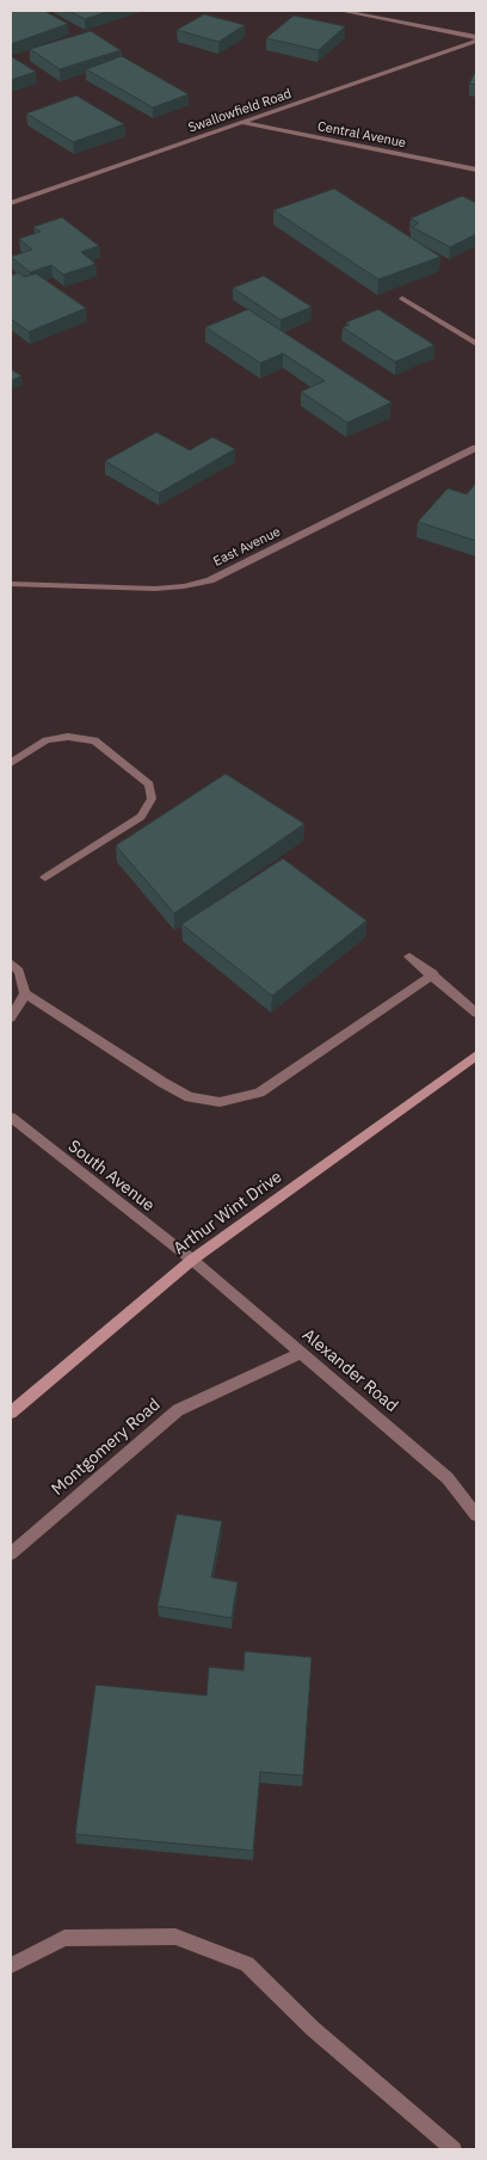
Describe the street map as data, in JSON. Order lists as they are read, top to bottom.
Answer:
{
  "streets": {
    "main road": ["Arthur Wint Drive"],
    "street": [
      "Swallowfield Road",
      "Central Avenue",
      "East Avenue",
      "South Avenue",
      "Alexander Road",
      "Montgomery Road"
    ]
  },
  "crossings": [
    ["Swallowfield Road", "Central Avenue"],
    ["South Avenue", "Arthur Wint Drive"],
    ["South Avenue", "Alexander Road"],
    ["Arthur Wint Drive", "Alexander Road"],
    ["Alexander Road", "Montgomery Road"]
  ]
}
